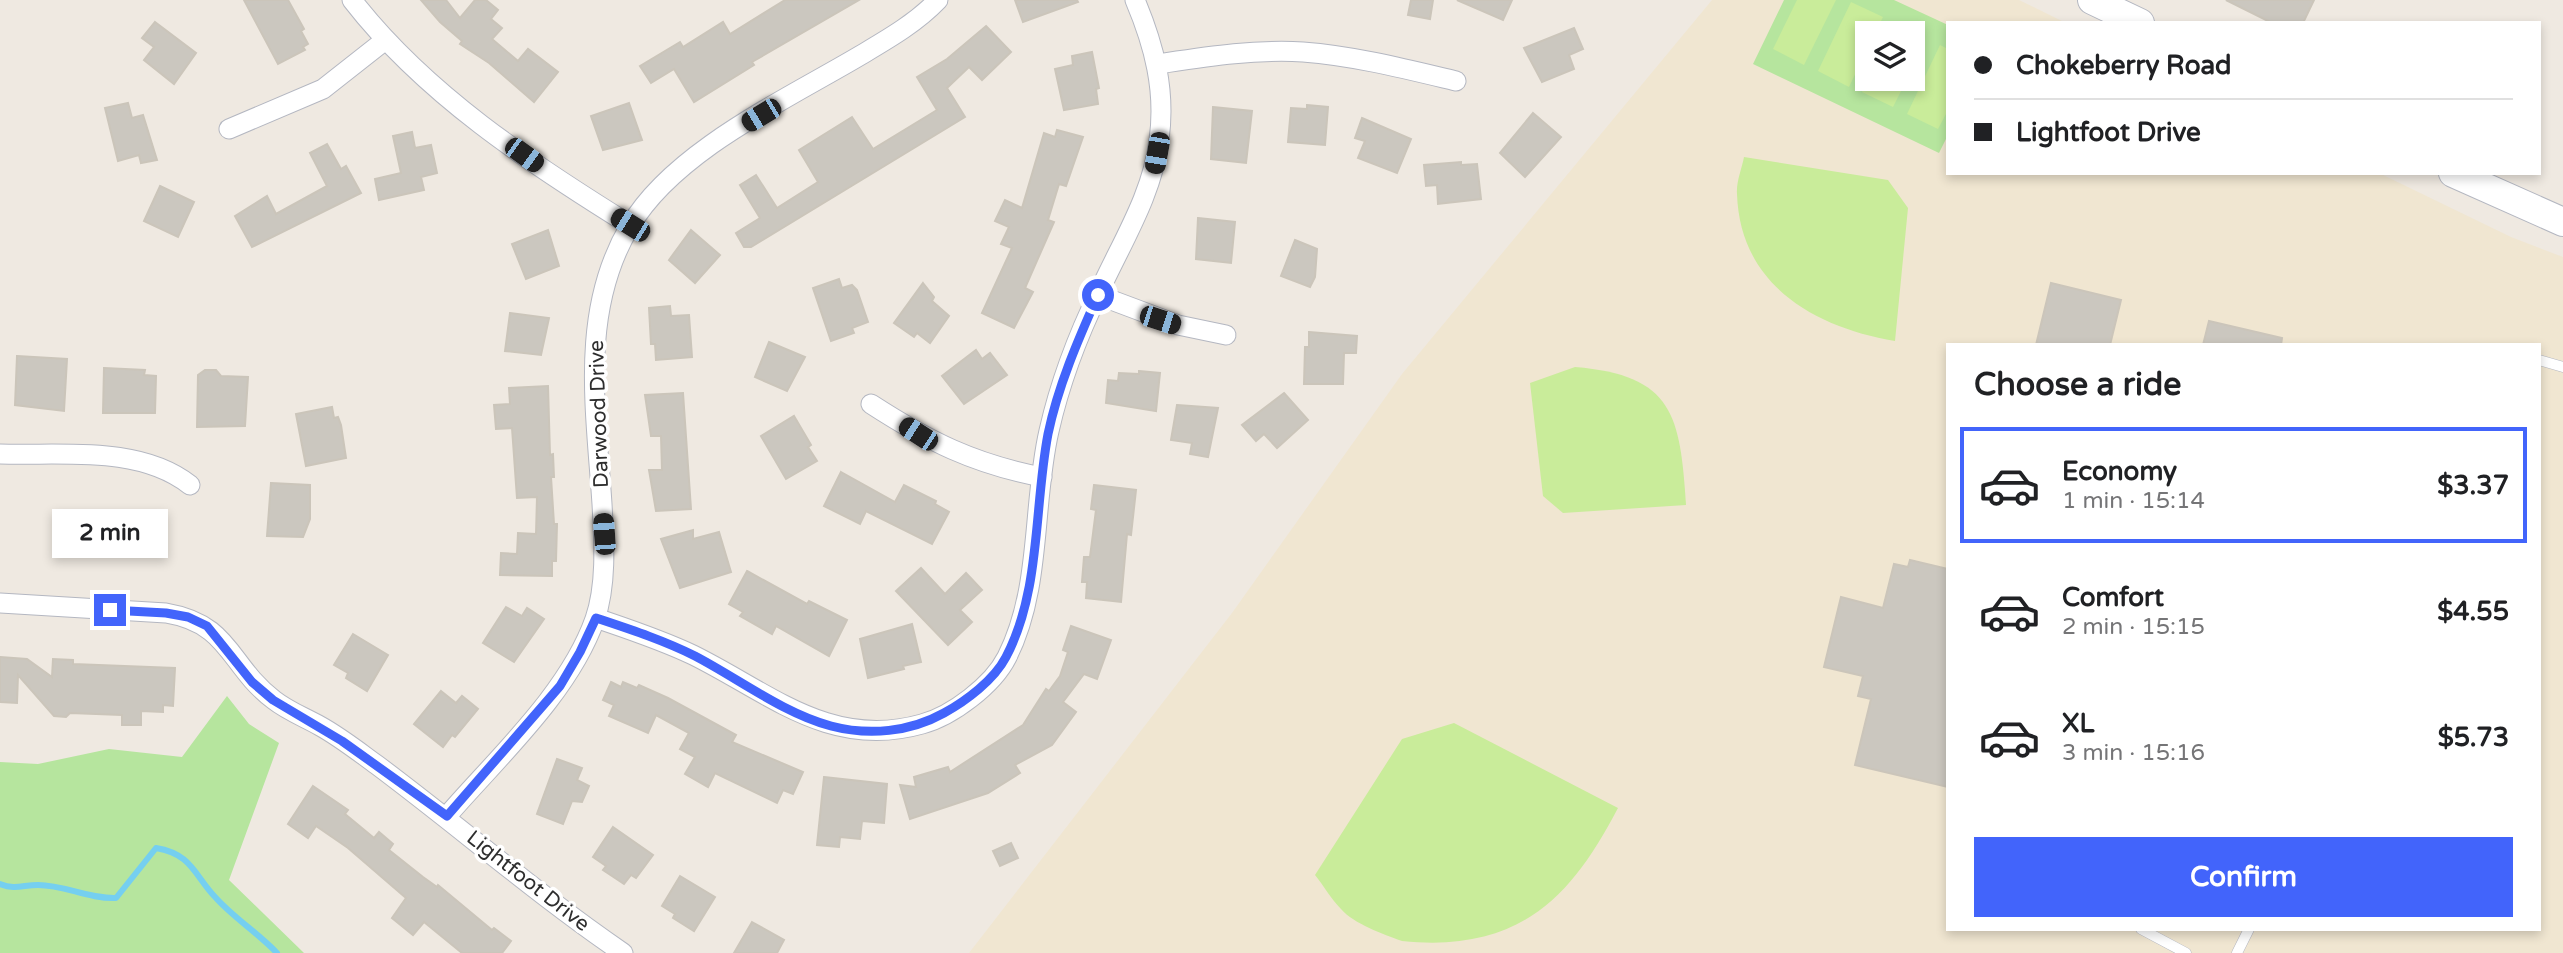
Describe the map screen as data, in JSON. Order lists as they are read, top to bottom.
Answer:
{
  "streets": {
    "street": ["Darwood Drive", "Lightfoot Drive"]
  },
  "crossings": [
    ["Darwood Drive", "Lightfoot Drive"]
  ],
  "page": {
    "banner": ["Chokeberry Road", "Lightfoot Drive"],
    "heading": "Choose a ride",
    "list": [
      {
        "name": "Economy",
        "note": "1 min · 15:14",
        "value": "$3.37"
      },
      {
        "name": "Comfort",
        "note": "2 min · 15:15",
        "value": "$4.55"
      },
      {
        "name": "XL",
        "note": "3 min · 15:16",
        "value": "$5.73"
      }
    ],
    "bubble": "2 min",
    "buttons": "Confirm"
  }
}
